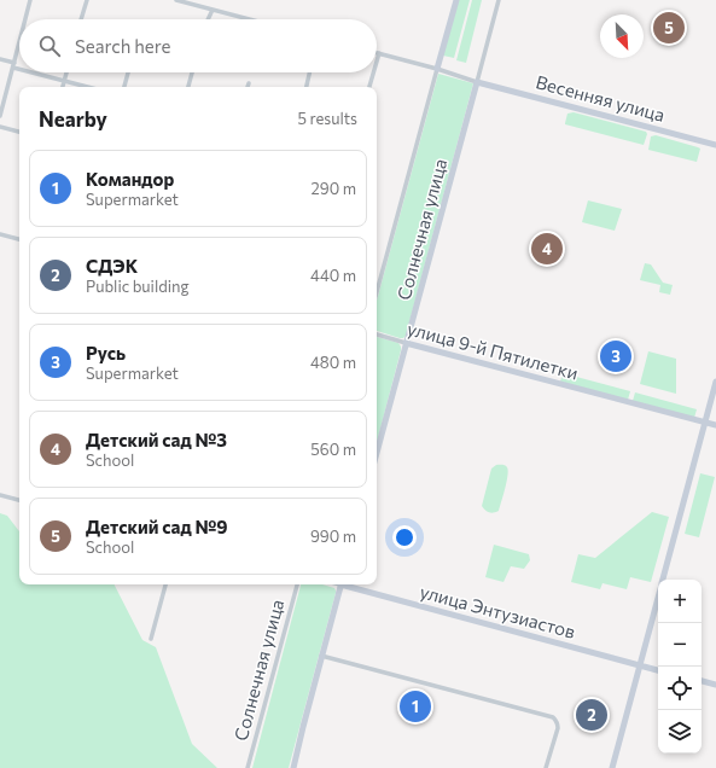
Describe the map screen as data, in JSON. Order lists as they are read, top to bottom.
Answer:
{
  "streets": {
    "street": [
      "Весенняя улица",
      "Солнечная улица",
      "улица 9-й Пятилетки",
      "улица Энтузиастов"
    ]
  },
  "crossings": [
    ["Весенняя улица", "Солнечная улица"],
    ["Солнечная улица", "улица 9-й Пятилетки"]
  ],
  "north": "bottom right",
  "page": {
    "pins": [
      "5",
      "4",
      "3",
      "1",
      "2"
    ],
    "search": "Search here",
    "heading": ["Nearby", "5 results"],
    "list": [
      {
        "mark": "1",
        "name": "Командор",
        "note": "Supermarket",
        "value": "290 m"
      },
      {
        "mark": "2",
        "name": "СДЭК",
        "note": "Public building",
        "value": "440 m"
      },
      {
        "mark": "3",
        "name": "Русь",
        "note": "Supermarket",
        "value": "480 m"
      },
      {
        "mark": "4",
        "name": "Детский сад №3",
        "note": "School",
        "value": "560 m"
      },
      {
        "mark": "5",
        "name": "Детский сад №9",
        "note": "School",
        "value": "990 m"
      }
    ],
    "map_buttons": ["+", "−"]
  }
}
